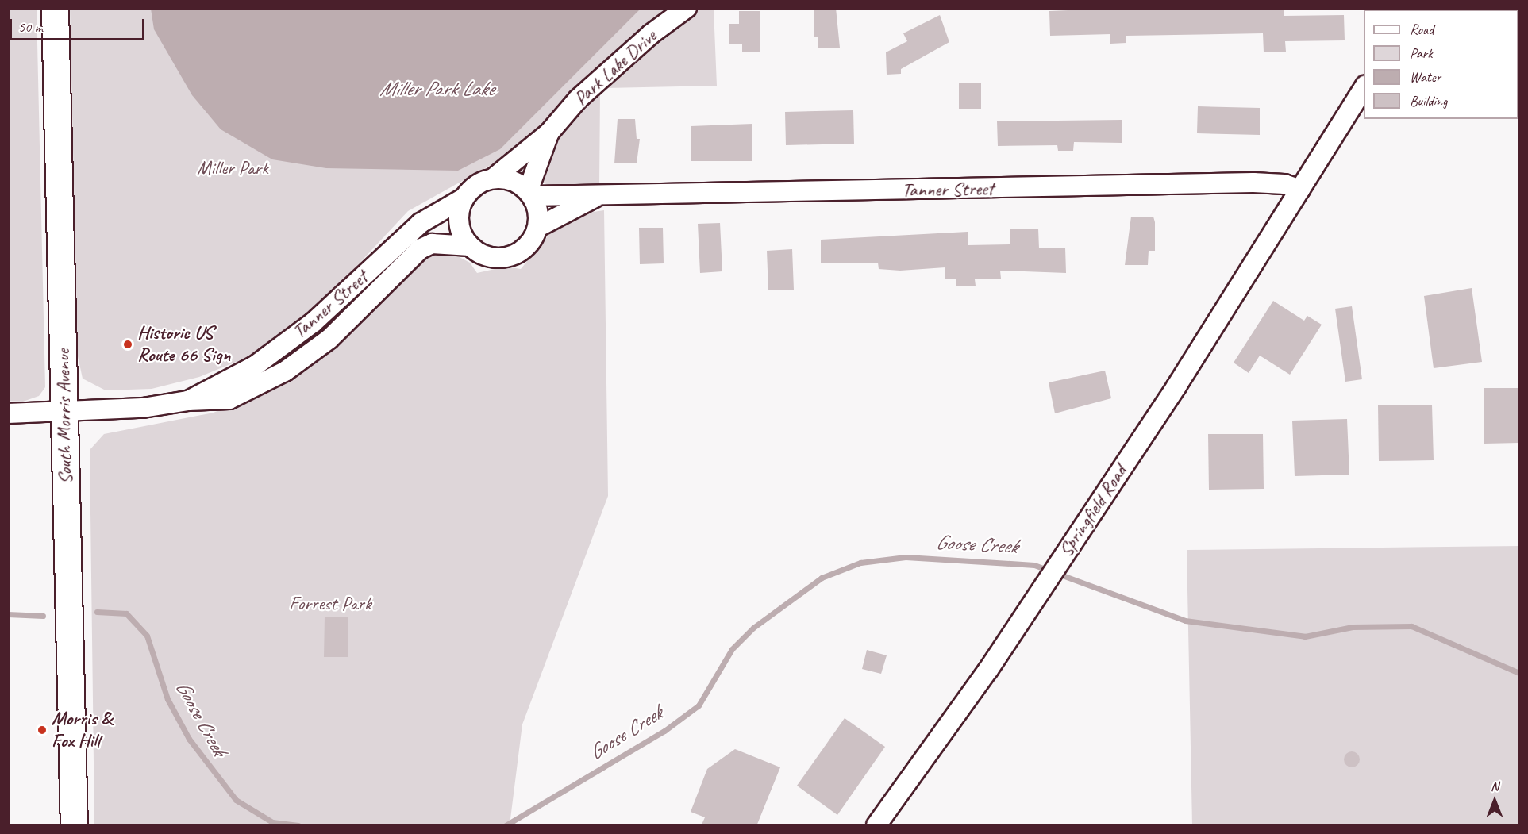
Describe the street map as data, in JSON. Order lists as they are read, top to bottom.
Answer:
{
  "streets": {
    "main road": ["South Morris Avenue"],
    "street": ["Park Lake Drive", "Tanner Street", "Springfield Road"]
  },
  "crossings": [
    ["Park Lake Drive", "Tanner Street"],
    ["Tanner Street", "South Morris Avenue"],
    ["Tanner Street", "Springfield Road"]
  ],
  "water": ["Miller Park Lake", "Goose Creek"],
  "parks": ["Miller Park", "Forrest Park"],
  "places": ["Historic US Route 66 Sign", "Morris & Fox Hill"],
  "legend": [
    "Road",
    "Park",
    "Water",
    "Building"
  ],
  "scale_bar": "50 m",
  "north": "top"
}
